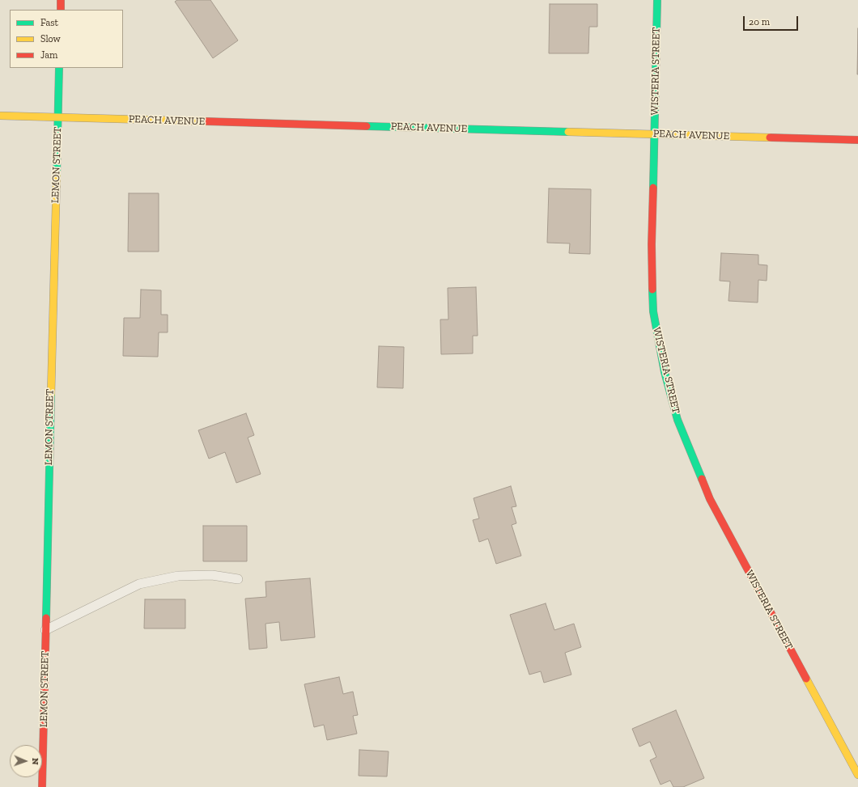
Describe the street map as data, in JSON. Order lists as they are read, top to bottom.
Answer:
{
  "streets": {
    "street": ["WISTERIA STREET", "PEACH AVENUE", "LEMON STREET"]
  },
  "crossings": [
    ["WISTERIA STREET", "PEACH AVENUE"],
    ["PEACH AVENUE", "LEMON STREET"]
  ],
  "legend": ["Fast", "Slow", "Jam"],
  "scale_bar": "20 m",
  "north": "right"
}
